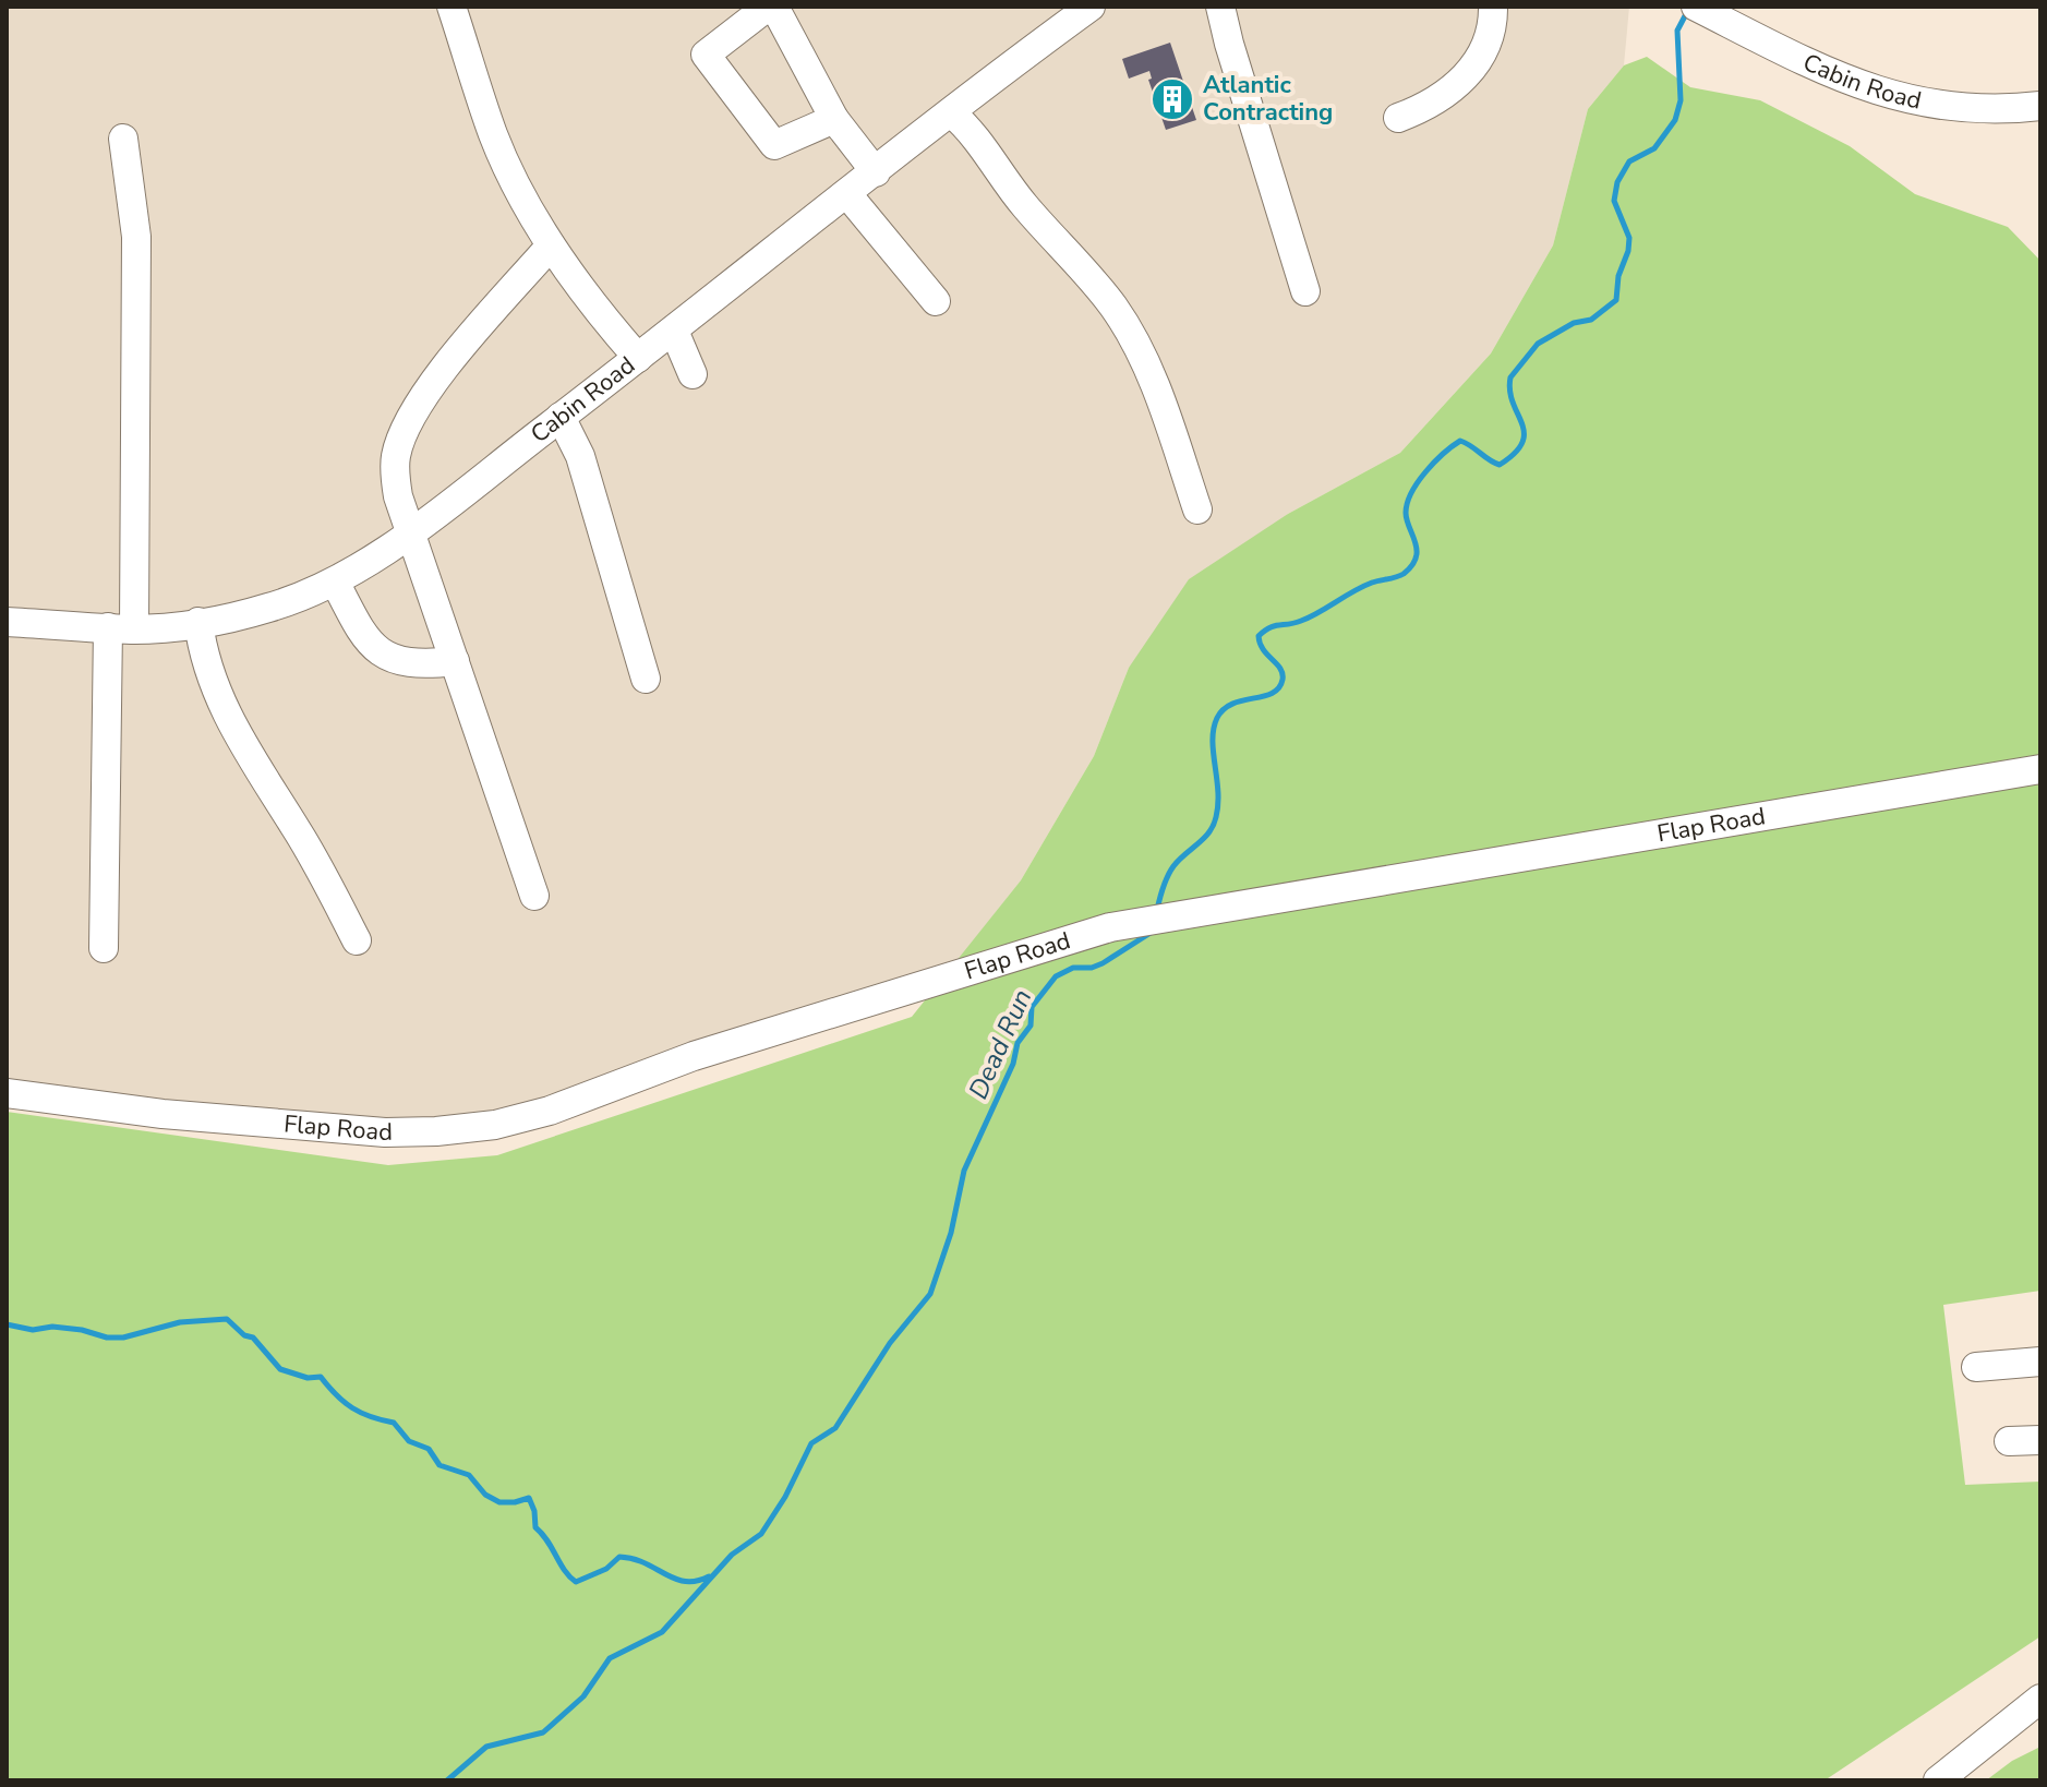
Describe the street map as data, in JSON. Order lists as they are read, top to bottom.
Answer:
{
  "streets": {
    "lane": ["Cabin Road", "Flap Road"]
  },
  "water": ["Dead Run"],
  "places": {
    "building": ["Atlantic Contracting"]
  }
}
